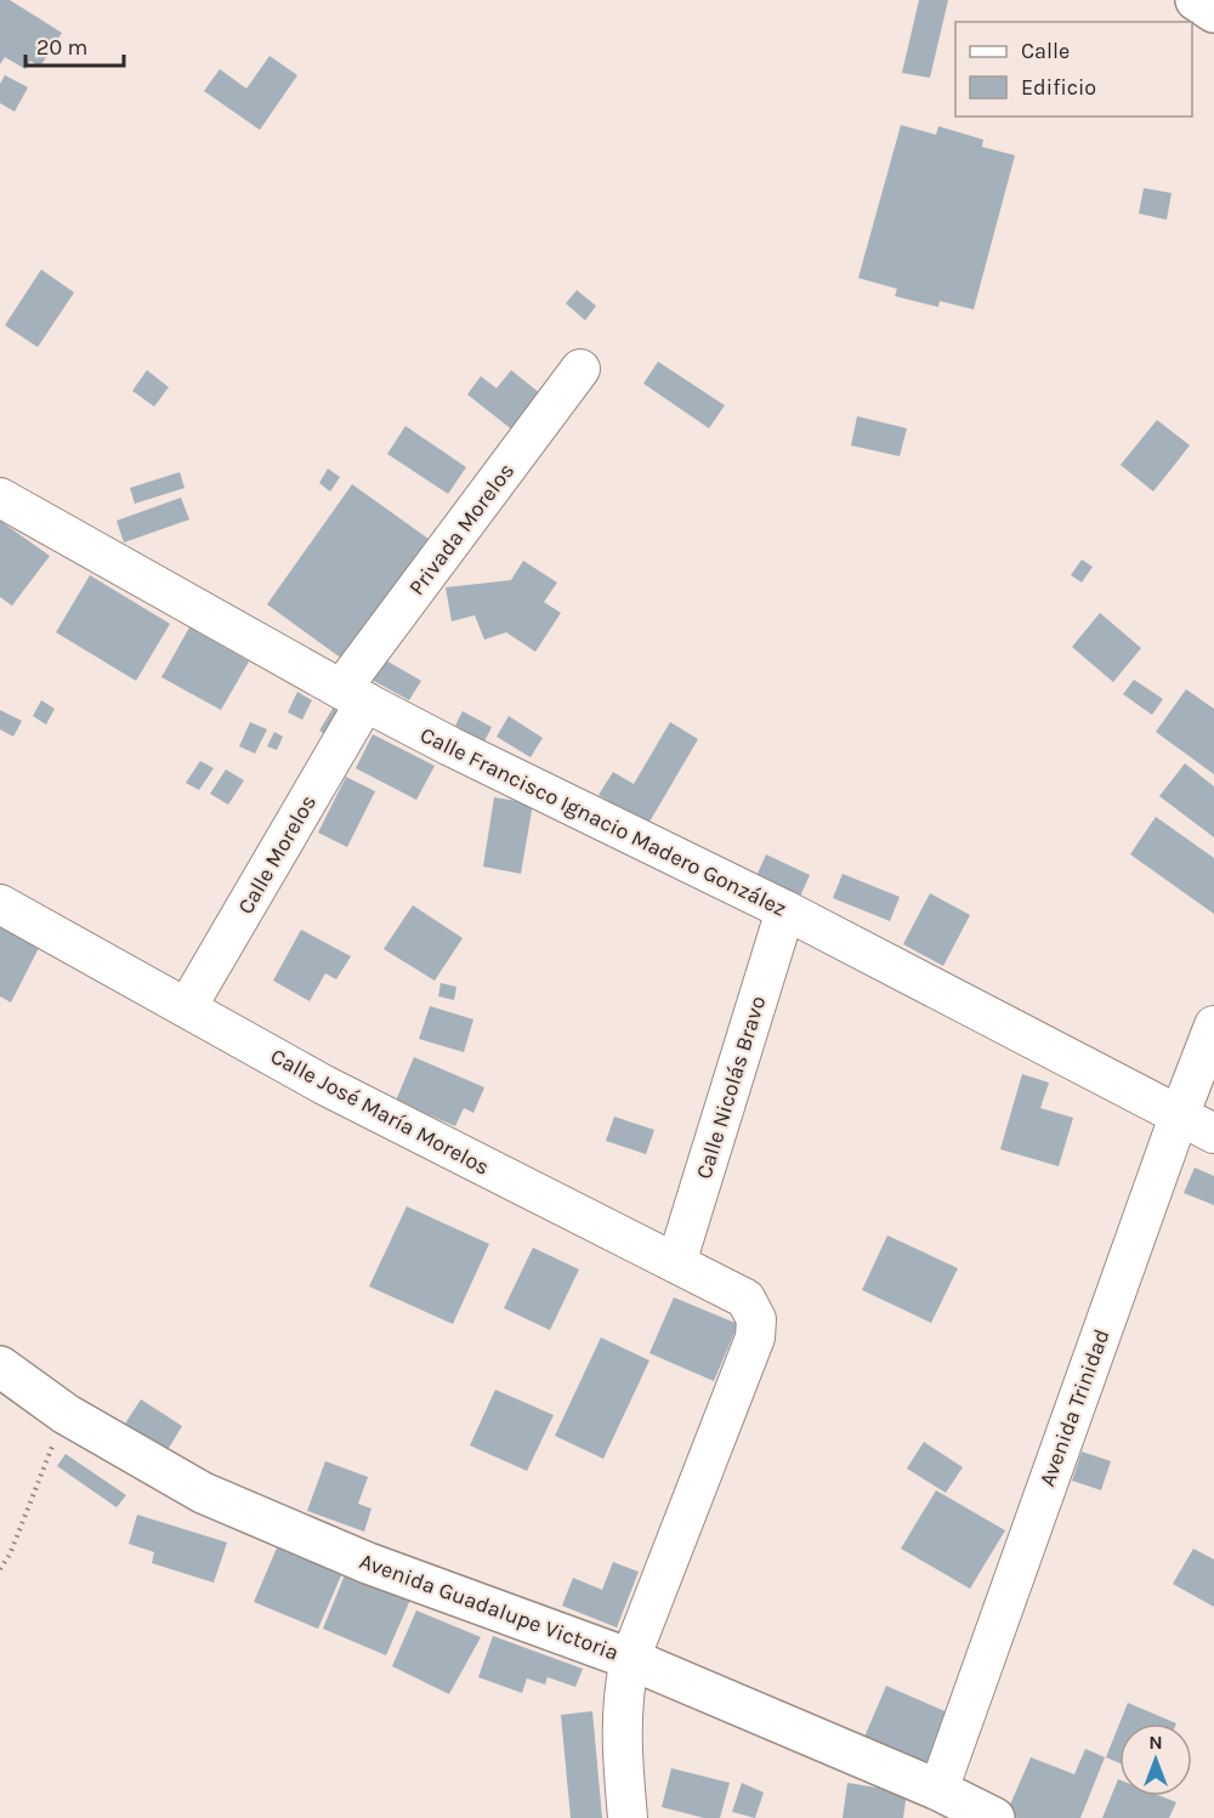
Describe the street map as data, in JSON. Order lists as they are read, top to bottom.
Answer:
{
  "streets": {
    "street": [
      "Privada Morelos",
      "Calle Francisco Ignacio Madero González",
      "Calle Morelos",
      "Calle Nicolás Bravo",
      "Calle José María Morelos",
      "Avenida Trinidad",
      "Avenida Guadalupe Victoria"
    ]
  },
  "crossings": [
    ["Privada Morelos", "Calle Francisco Ignacio Madero González"],
    ["Privada Morelos", "Calle Morelos"],
    ["Calle Francisco Ignacio Madero González", "Calle Morelos"],
    ["Calle Francisco Ignacio Madero González", "Calle Nicolás Bravo"],
    ["Calle Francisco Ignacio Madero González", "Avenida Trinidad"],
    ["Calle Morelos", "Calle José María Morelos"],
    ["Calle Nicolás Bravo", "Calle José María Morelos"],
    ["Calle José María Morelos", "Avenida Guadalupe Victoria"],
    ["Avenida Trinidad", "Avenida Guadalupe Victoria"]
  ],
  "legend": ["Calle", "Edificio"],
  "scale_bar": "20 m",
  "north": "top"
}
